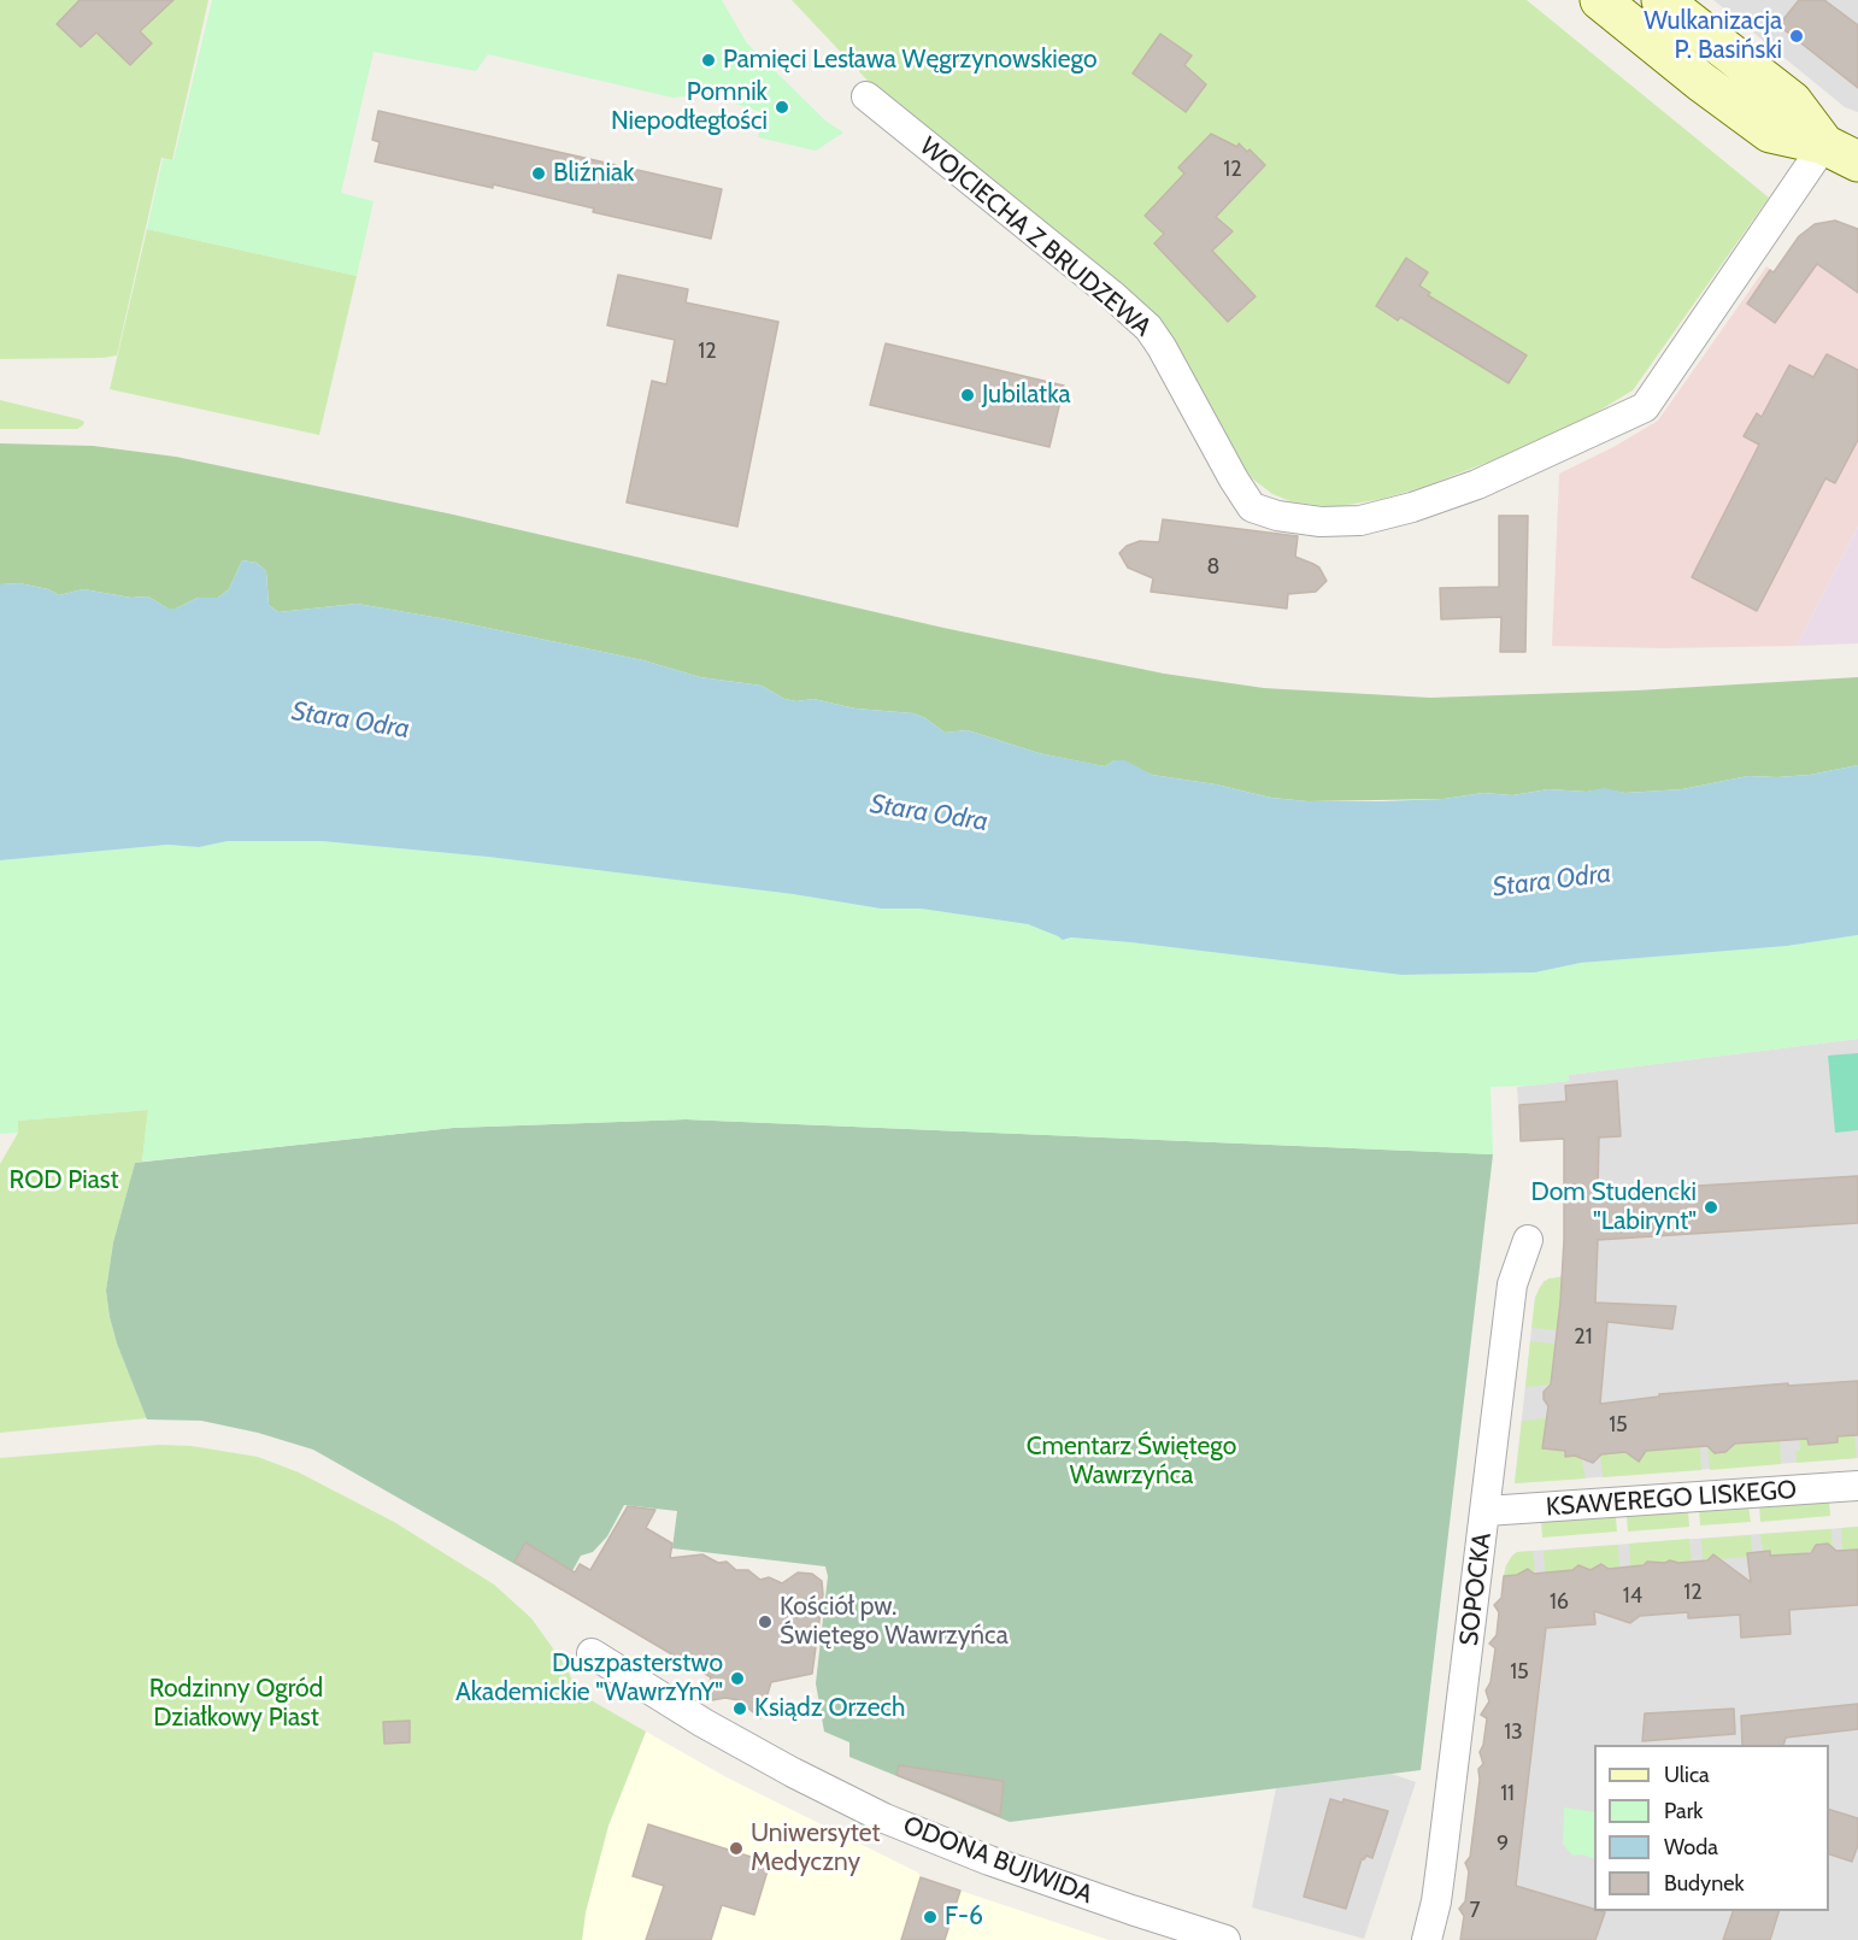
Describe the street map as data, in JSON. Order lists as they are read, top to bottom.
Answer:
{
  "streets": {
    "street": [
      "WOJCIECHA Z BRUDZEWA",
      "KSAWEREGO LISKEGO",
      "SOPOCKA",
      "ODONA BUJWIDA"
    ]
  },
  "crossings": [
    ["KSAWEREGO LISKEGO", "SOPOCKA"]
  ],
  "water": ["Stara Odra"],
  "parks": ["ROD Piast", "Cmentarz Świętego Wawrzyńca", "Rodzinny Ogród Działkowy Piast"],
  "places": [
    "Wulkanizacja P. Basiński",
    "Pamięci Lesława Węgrzynowskiego",
    "Pomnik Niepodłegłości",
    "Bliźniak",
    "Jubilatka",
    "Dom Studencki \"Labirynt\"",
    "Kościół pw. Świętego Wawrzyńca",
    "Duszpasterstwo Akademickie \"WawrzYnY\"",
    "Ksiądz Orzech",
    "Uniwersytet Medyczny",
    "F-6"
  ],
  "house_numbers": [
    "12",
    "12",
    "8",
    "21",
    "15",
    "12",
    "14",
    "16",
    "15",
    "13",
    "11",
    "9",
    "7"
  ],
  "legend": [
    "Ulica",
    "Park",
    "Woda",
    "Budynek"
  ]
}
